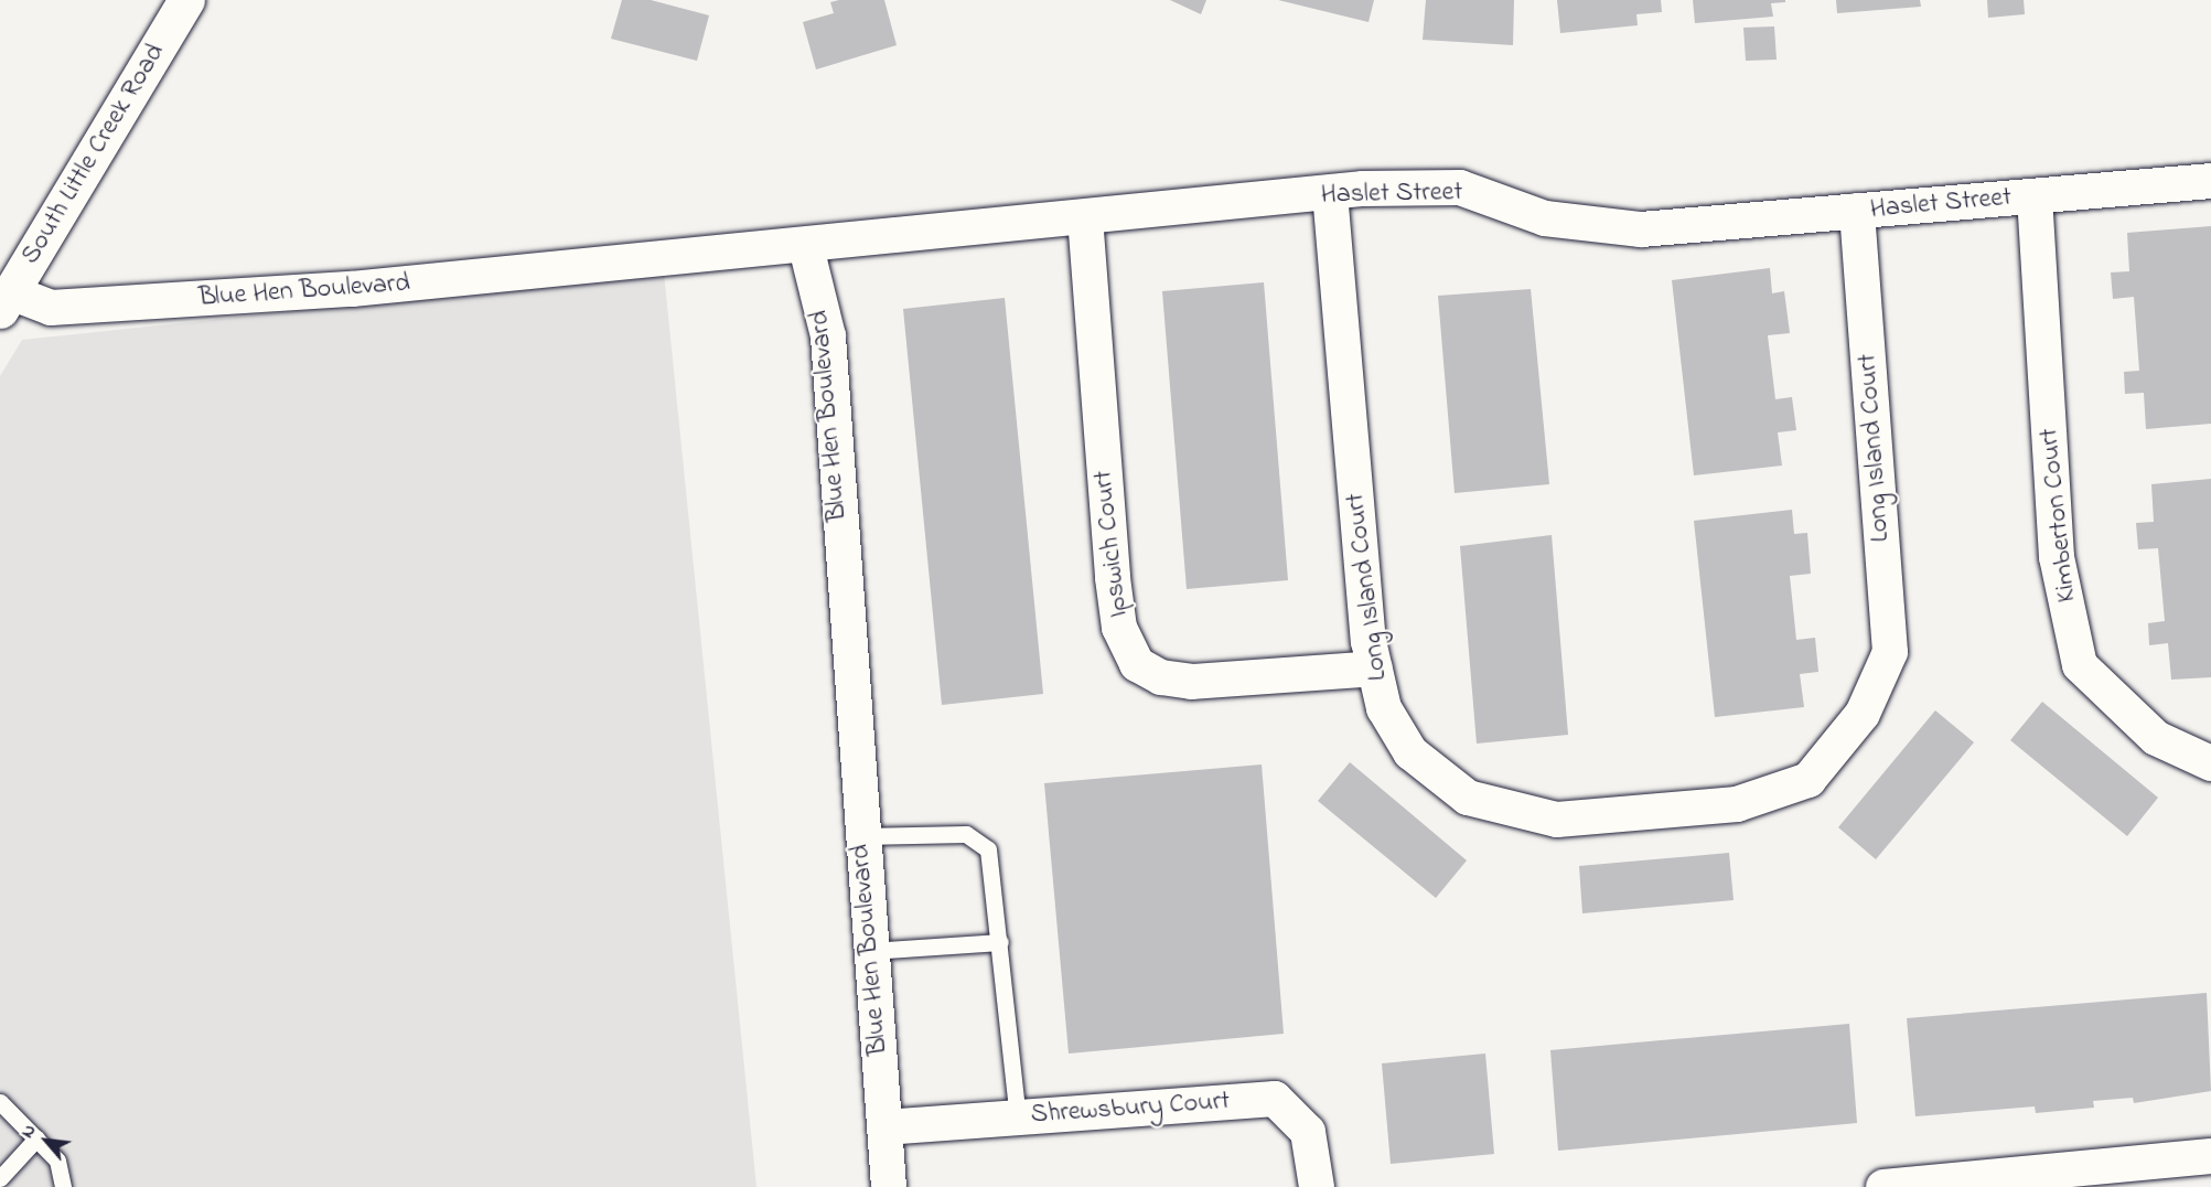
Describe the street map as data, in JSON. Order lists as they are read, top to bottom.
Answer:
{
  "streets": {
    "street": [
      "South Little Creek Road",
      "Haslet Street",
      "Blue Hen Boulevard",
      "Long Island Court",
      "Kimberton Court",
      "Ipswich Court",
      "Shrewsbury Court"
    ]
  },
  "crossings": [
    ["South Little Creek Road", "Blue Hen Boulevard"],
    ["Haslet Street", "Blue Hen Boulevard"],
    ["Haslet Street", "Long Island Court"],
    ["Haslet Street", "Kimberton Court"],
    ["Haslet Street", "Ipswich Court"],
    ["Blue Hen Boulevard", "Shrewsbury Court"],
    ["Long Island Court", "Ipswich Court"]
  ],
  "north": "top left"
}
